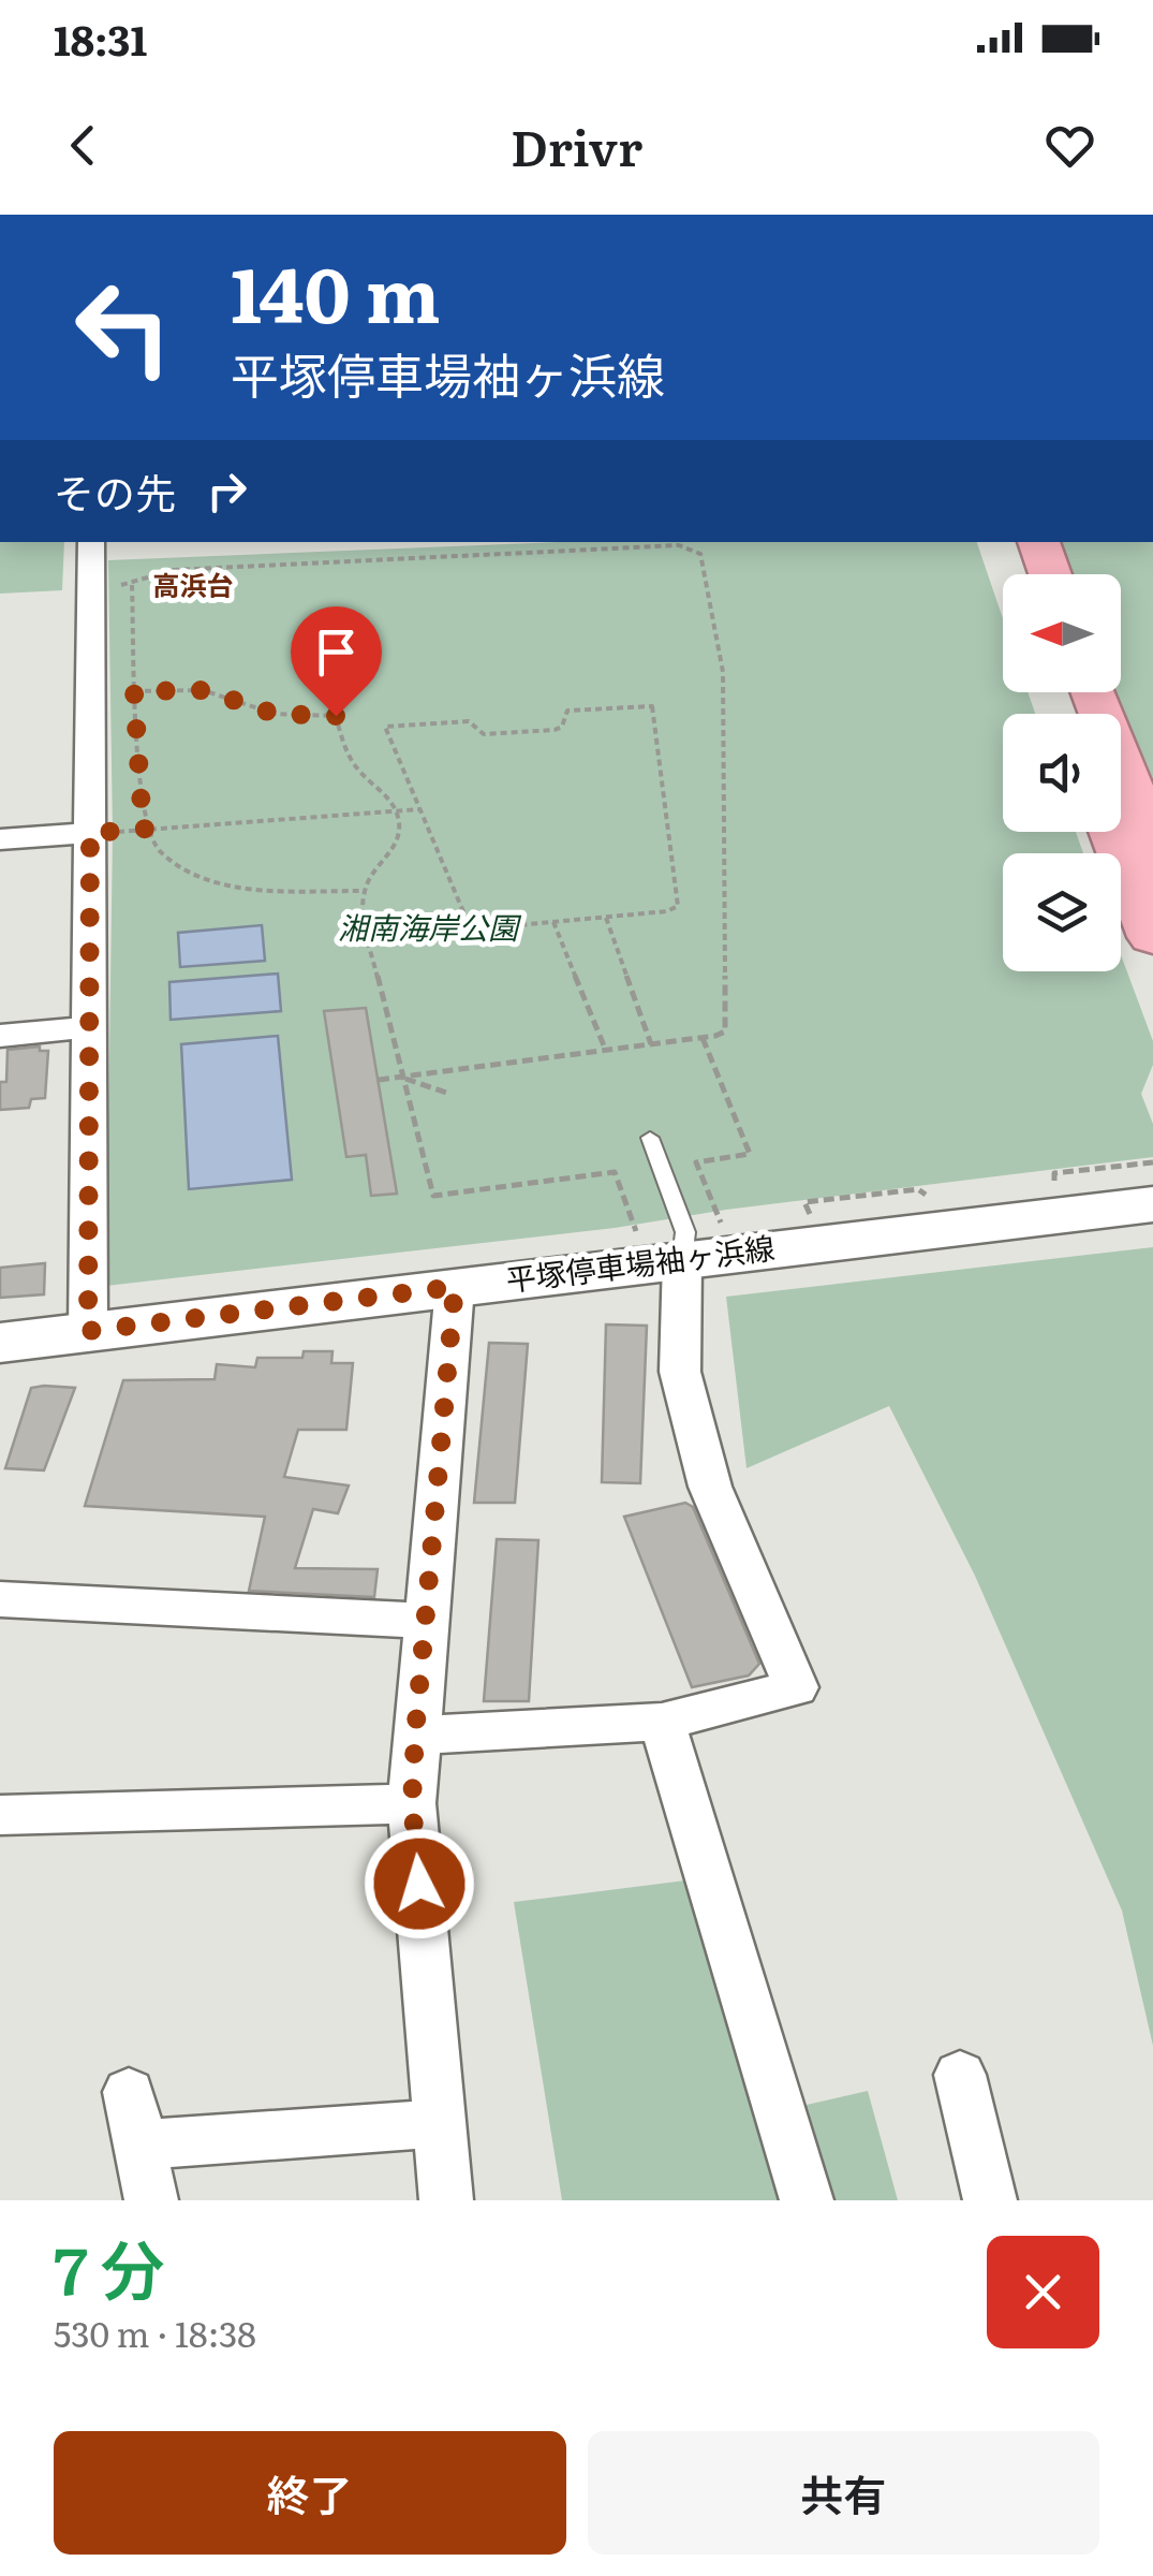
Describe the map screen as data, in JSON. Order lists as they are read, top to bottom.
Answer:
{
  "streets": {
    "main road": ["平塚停車場袖ヶ浜線"]
  },
  "districts": ["高浜台"],
  "parks": ["湘南海岸公園"],
  "north": "left",
  "page": {
    "status": "18:31",
    "header": "Drivr",
    "turn": ["140 m", "平塚停車場袖ヶ浜線"],
    "then": "その先",
    "heading": ["7 分", "530 m · 18:38"],
    "buttons": ["終了", "共有"]
  }
}
